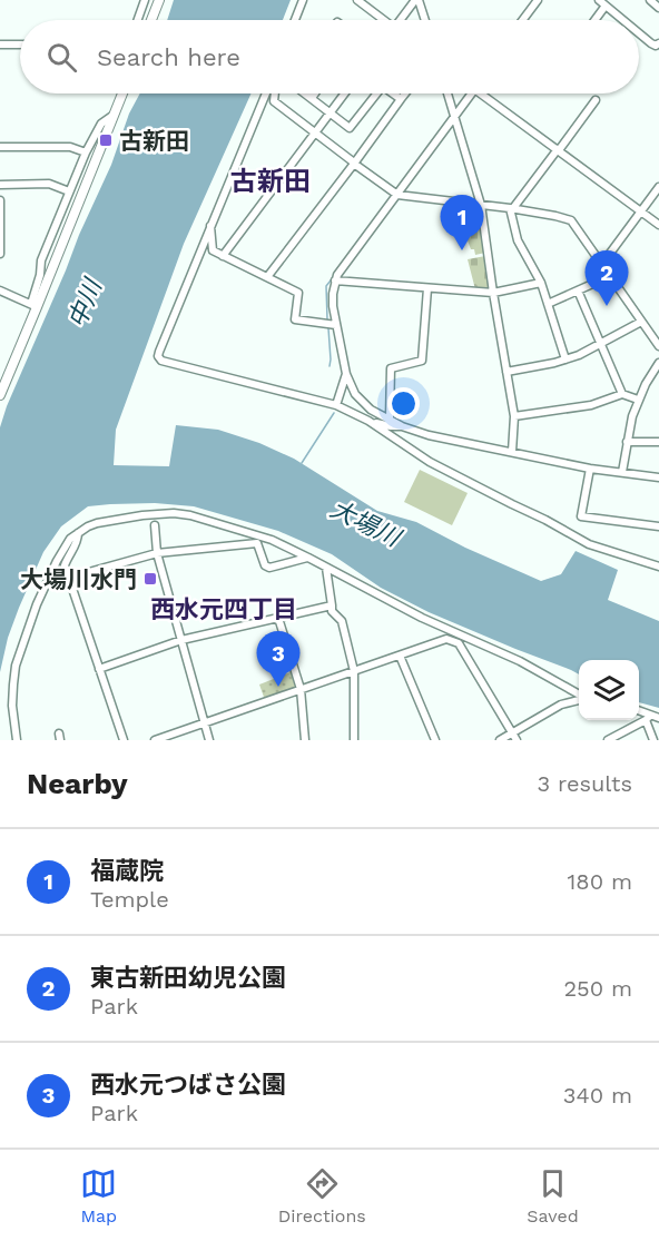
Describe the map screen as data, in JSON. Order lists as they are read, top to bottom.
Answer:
{
  "districts": ["古新田", "西水元四丁目"],
  "water": ["中川", "大場川"],
  "places": {
    "transit": ["古新田", "大場川水門"]
  },
  "page": {
    "search": "Search here",
    "pins": ["1", "2", "3"],
    "heading": ["Nearby", "3 results"],
    "list": [
      {
        "mark": "1",
        "name": "福蔵院",
        "note": "Temple",
        "value": "180 m"
      },
      {
        "mark": "2",
        "name": "東古新田幼児公園",
        "note": "Park",
        "value": "250 m"
      },
      {
        "mark": "3",
        "name": "西水元つばさ公園",
        "note": "Park",
        "value": "340 m"
      }
    ],
    "nav": ["Map", "Directions", "Saved"]
  }
}
